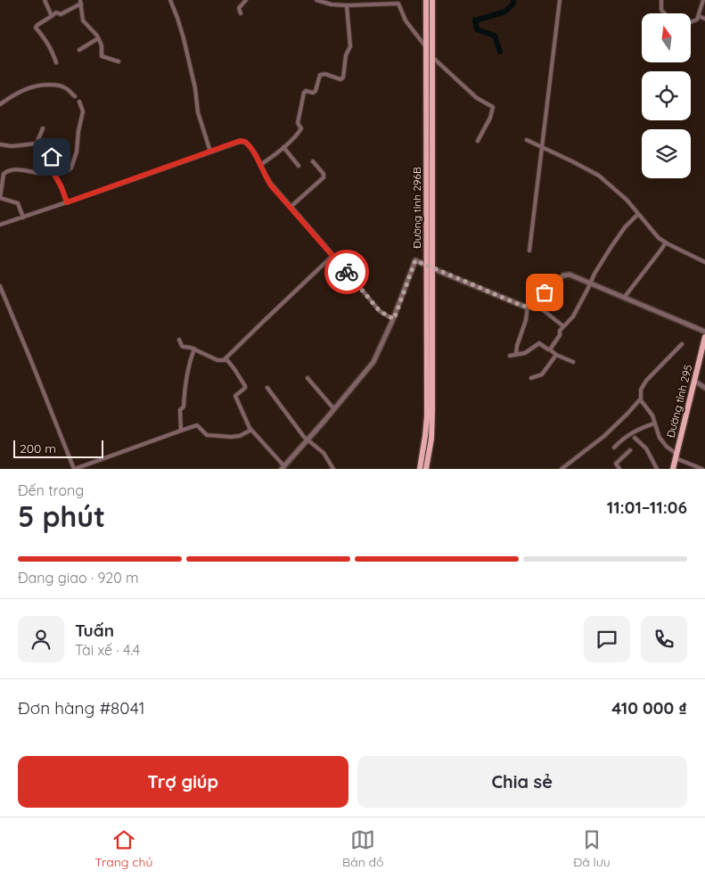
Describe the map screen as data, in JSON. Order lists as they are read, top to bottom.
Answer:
{
  "streets": {
    "main road": ["Đường tỉnh 296B", "Đường tỉnh 295"]
  },
  "scale_bar": "200 m",
  "north": "top",
  "page": {
    "scale": "200 m",
    "heading": ["5 phút", "Đến trong", "11:01–11:06"],
    "panel": [
      "Tuấn",
      "Tài xế · 4.4",
      "Đơn hàng #8041",
      "410 000 ₫"
    ],
    "bar": "Đang giao · 920 m",
    "buttons": ["Trợ giúp", "Chia sẻ"],
    "tabs": ["Trang chủ", "Bản đồ", "Đã lưu"]
  }
}
